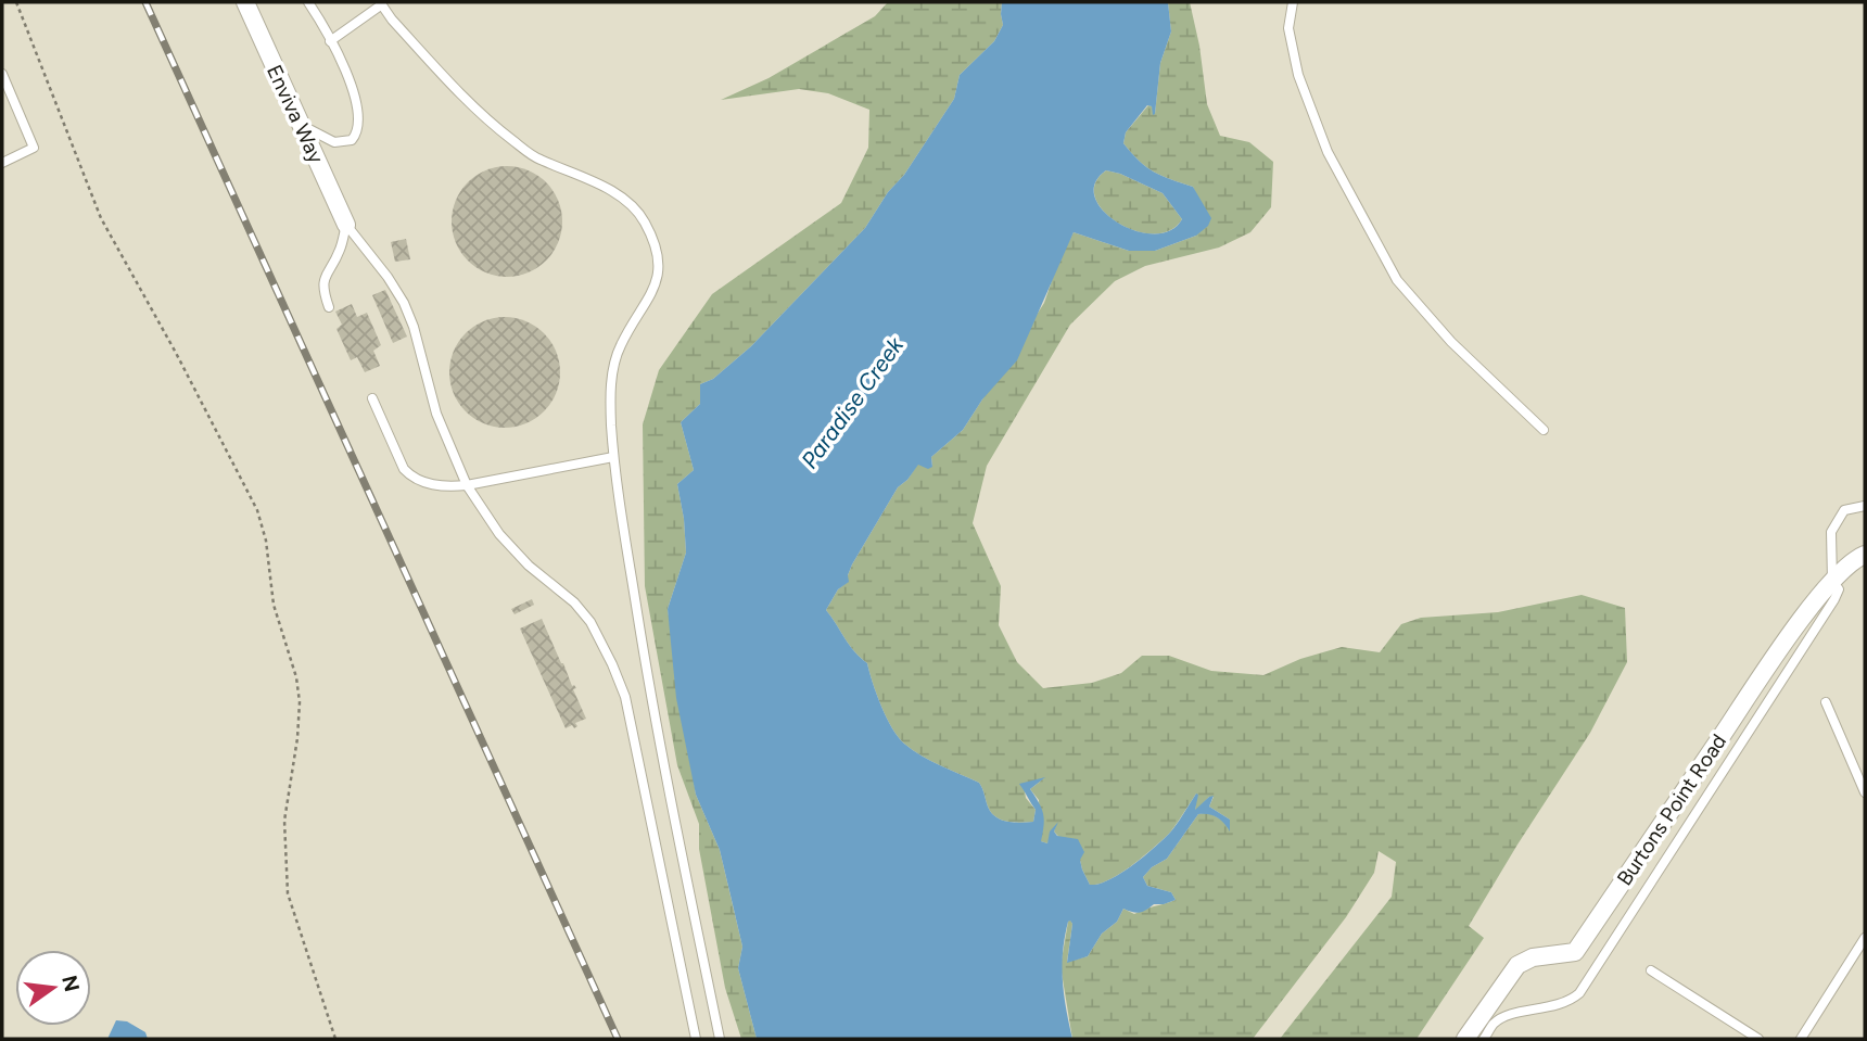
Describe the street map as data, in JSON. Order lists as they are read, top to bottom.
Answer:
{
  "streets": {
    "street": ["Enviva Way", "Burtons Point Road"]
  },
  "water": ["Paradise Creek"],
  "north": "right"
}
